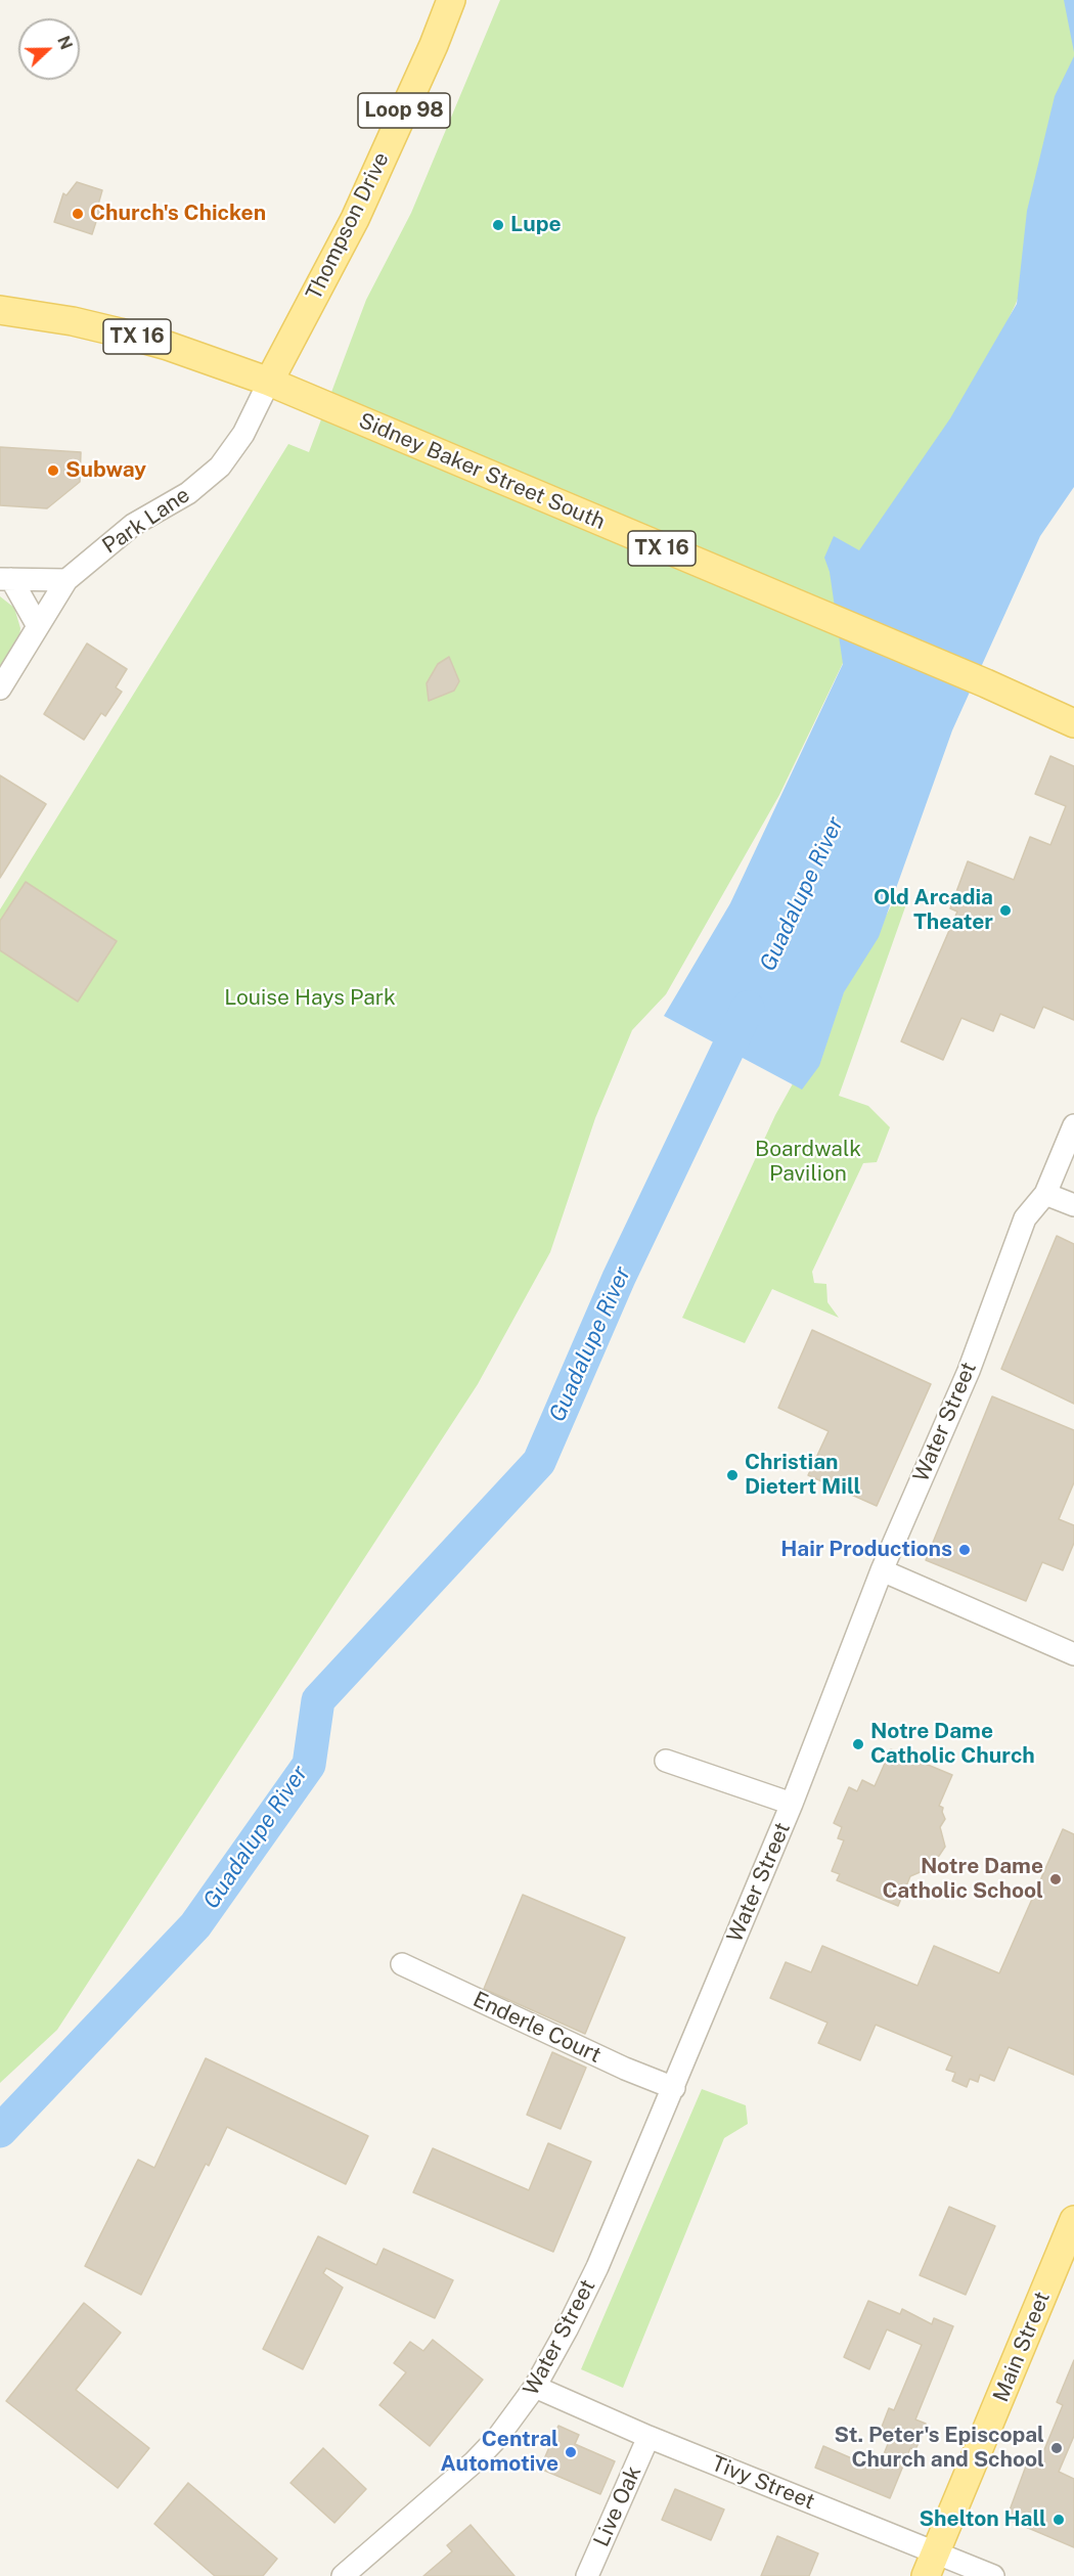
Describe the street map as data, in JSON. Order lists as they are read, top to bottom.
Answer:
{
  "streets": {
    "main road": [
      "Loop 98",
      "Thompson Drive",
      "TX 16",
      "Sidney Baker Street South",
      "Main Street"
    ],
    "street": [
      "Park Lane",
      "Water Street",
      "Enderle Court",
      "Tivy Street",
      "Live Oak"
    ]
  },
  "crossings": [
    ["Thompson Drive", "Sidney Baker Street South"],
    ["Thompson Drive", "Park Lane"],
    ["Sidney Baker Street South", "Park Lane"],
    ["Water Street", "Enderle Court"],
    ["Water Street", "Tivy Street"],
    ["Main Street", "Tivy Street"],
    ["Tivy Street", "Live Oak"]
  ],
  "water": ["Guadalupe River"],
  "parks": ["Louise Hays Park", "Boardwalk Pavilion"],
  "places": [
    "Church's Chicken",
    "Lupe",
    "Subway",
    "Old Arcadia Theater",
    "Christian Dietert Mill",
    "Hair Productions",
    "Notre Dame Catholic Church",
    "Notre Dame Catholic School",
    "St. Peter's Episcopal Church and School",
    "Central Automotive",
    "Shelton Hall"
  ],
  "north": "right"
}
